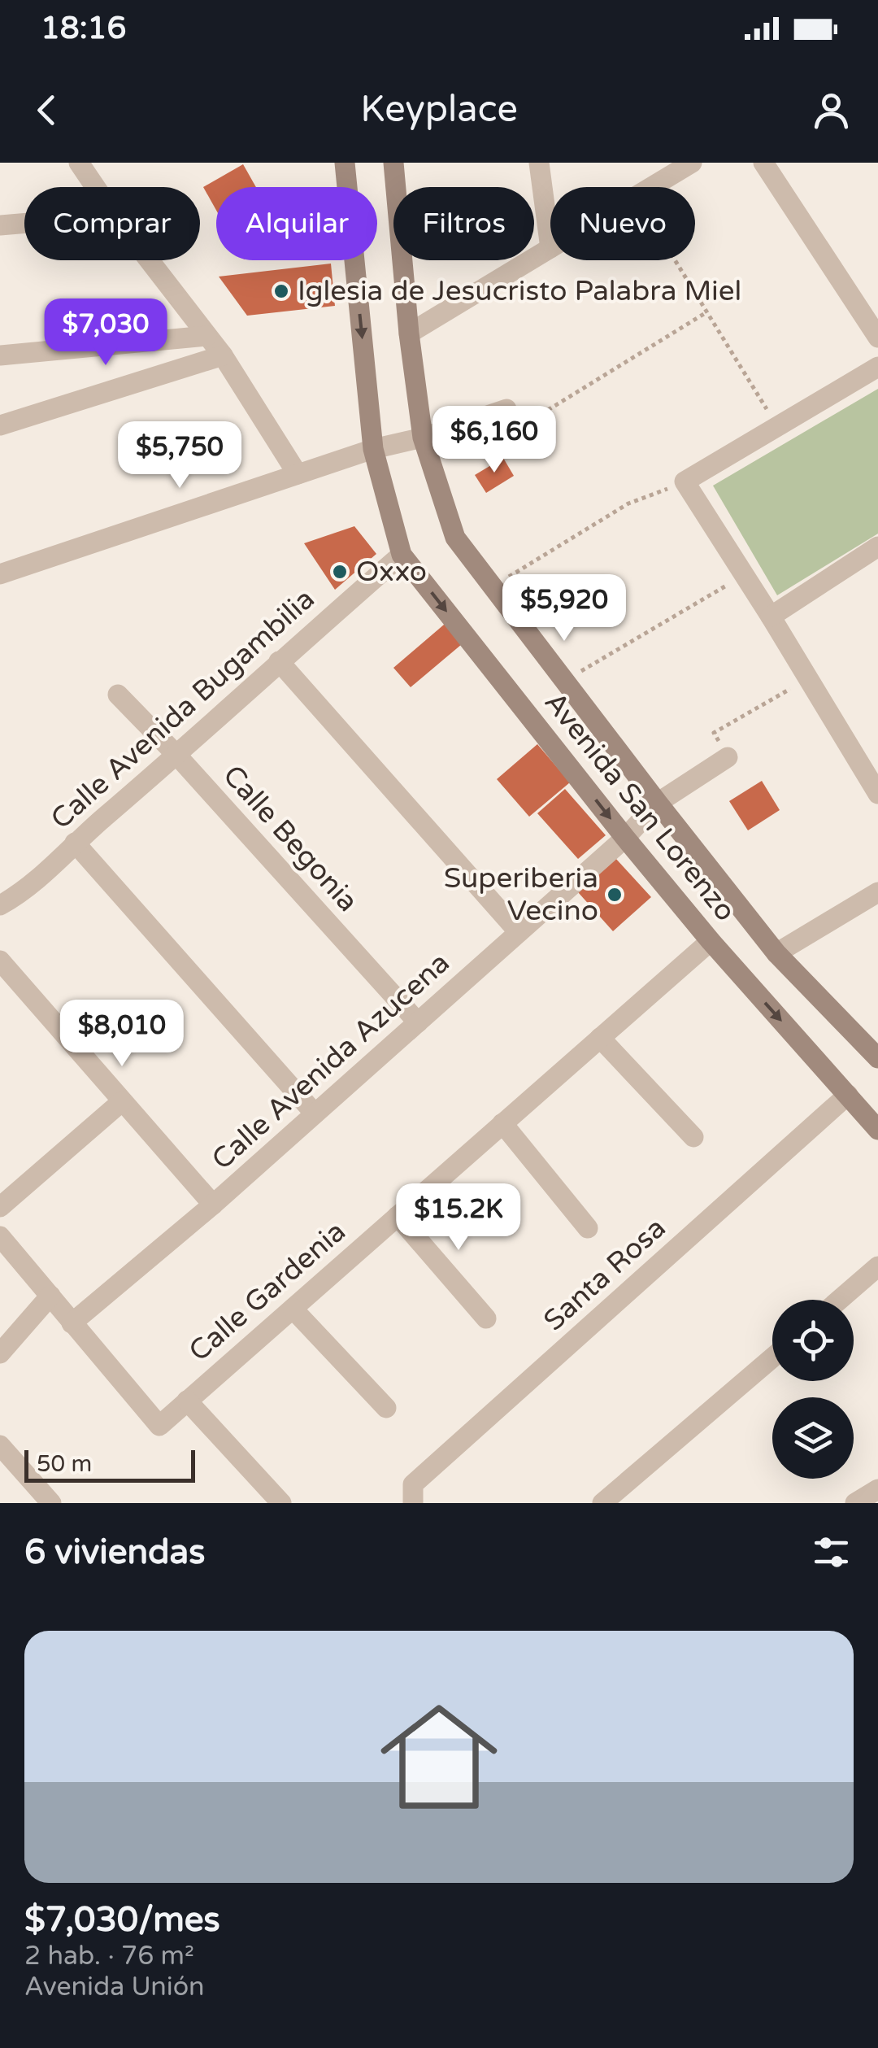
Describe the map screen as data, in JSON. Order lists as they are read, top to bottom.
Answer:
{
  "streets": {
    "street": [
      "Calle Avenida Bugambilia",
      "Avenida San Lorenzo",
      "Calle Begonia",
      "Calle Avenida Azucena",
      "Santa Rosa",
      "Calle Gardenia"
    ]
  },
  "crossings": [
    ["Calle Avenida Bugambilia", "Avenida San Lorenzo"],
    ["Calle Avenida Bugambilia", "Calle Begonia"],
    ["Avenida San Lorenzo", "Calle Avenida Azucena"],
    ["Avenida San Lorenzo", "Santa Rosa"],
    ["Avenida San Lorenzo", "Calle Gardenia"],
    ["Calle Begonia", "Calle Avenida Azucena"],
    ["Calle Avenida Azucena", "Calle Gardenia"]
  ],
  "places": ["Iglesia de Jesucristo Palabra Miel", "Oxxo", "Superiberia Vecino"],
  "scale_bar": "50 m",
  "page": {
    "status": "18:16",
    "header": "Keyplace",
    "chip": [
      "Comprar",
      "Alquilar",
      "Filtros",
      "Nuevo"
    ],
    "price": [
      "$7,030",
      "$6,160",
      "$5,750",
      "$5,920",
      "$8,010",
      "$15.2K"
    ],
    "scale": "50 m",
    "heading": "6 viviendas",
    "list": [
      {
        "name": "$7,030/mes",
        "note": "2 hab. · 76 m² · Avenida Unión"
      }
    ]
  }
}
